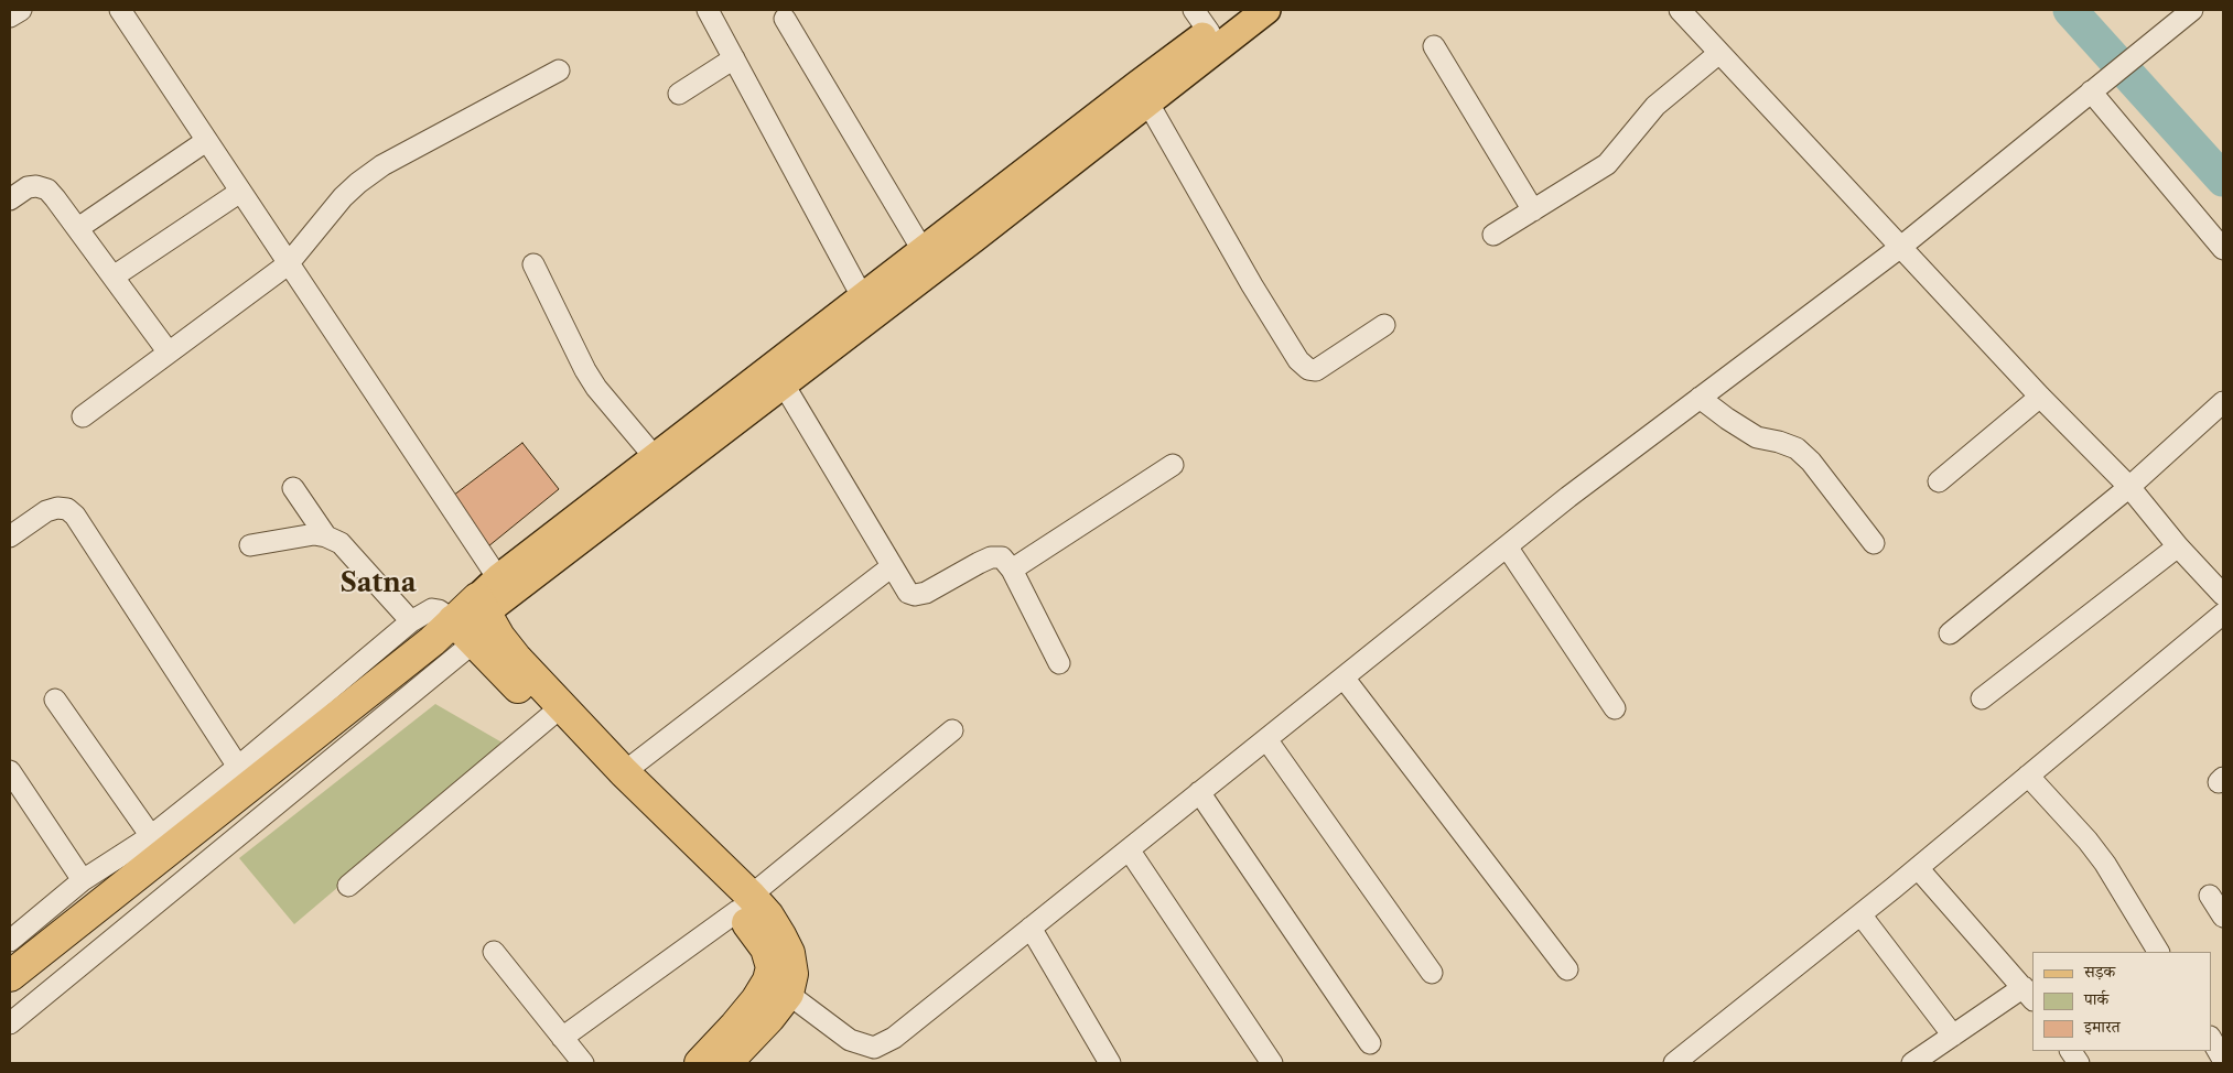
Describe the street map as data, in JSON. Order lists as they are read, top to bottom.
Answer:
{
  "districts": ["Satna"],
  "legend": ["सड़क", "पार्क", "इमारत"]
}
